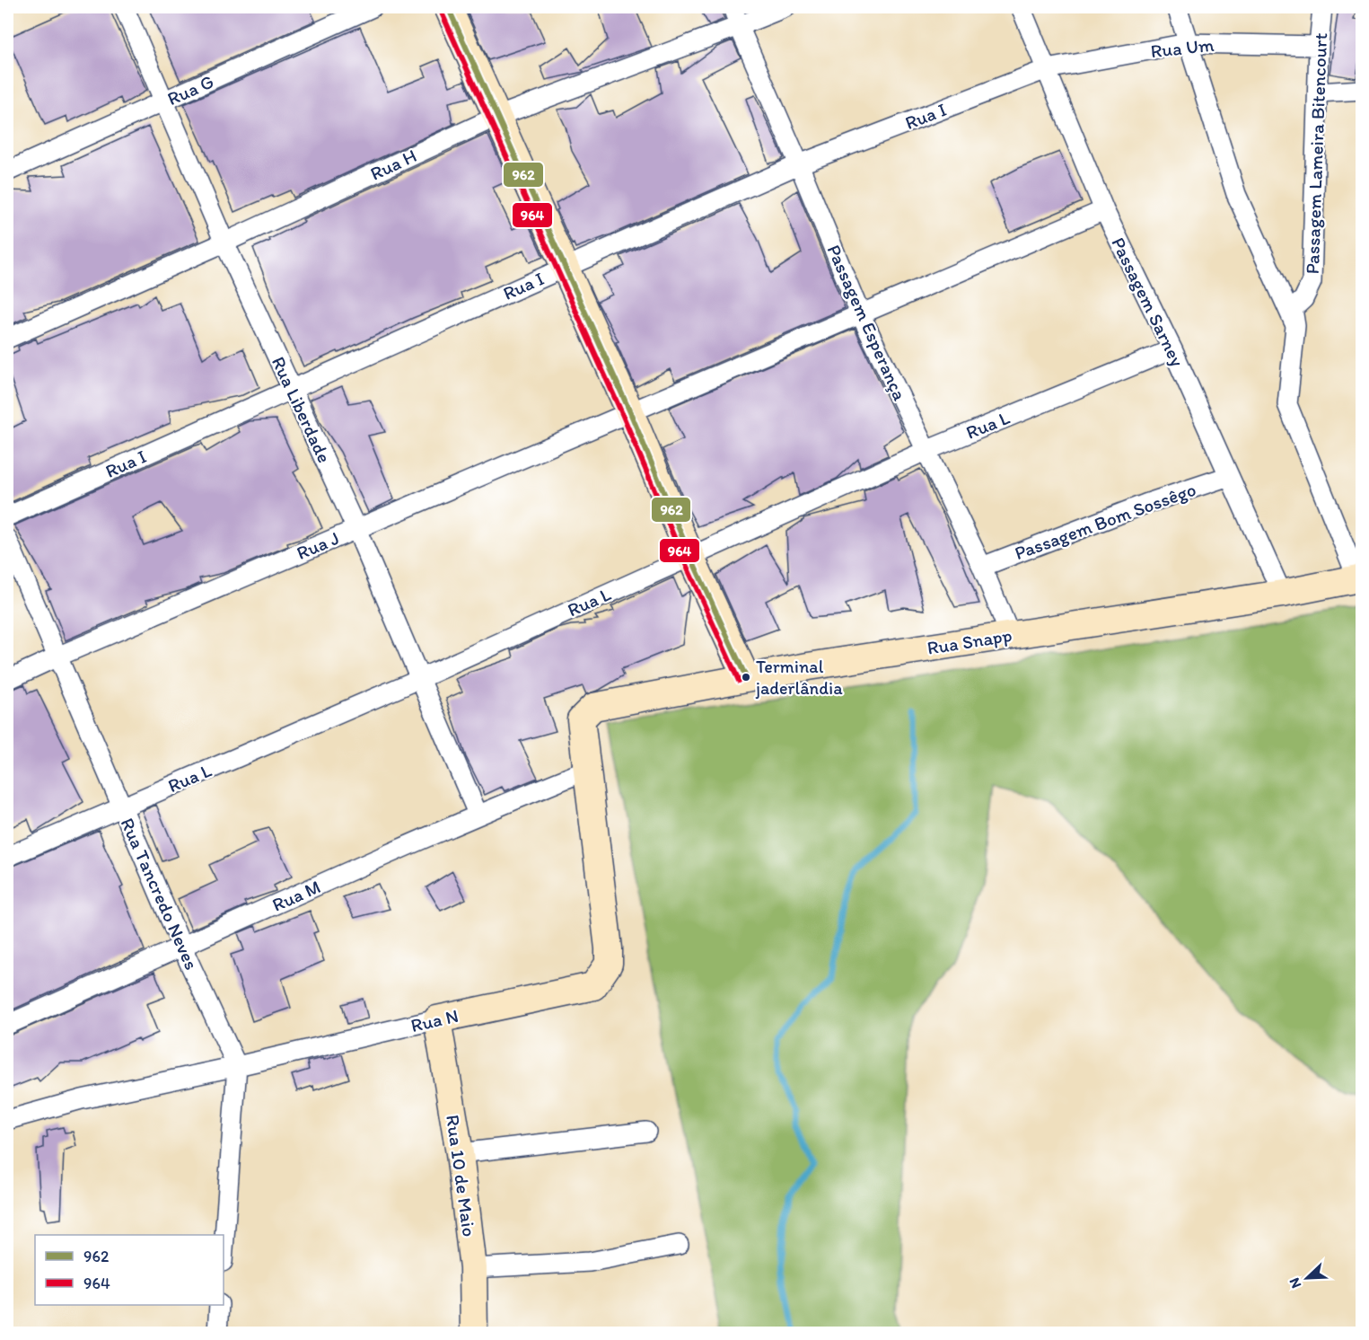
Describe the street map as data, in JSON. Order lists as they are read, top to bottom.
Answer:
{
  "streets": {
    "main road": ["Rua Snapp", "Rua N", "Rua 10 de Maio"],
    "street": [
      "Rua Um",
      "Rua G",
      "Rua I",
      "Passagem Lameira Bitencourt",
      "Rua H",
      "Passagem Sarney",
      "Passagem Esperança",
      "Rua Liberdade",
      "Rua L",
      "Passagem Bom Sossêgo",
      "Rua J",
      "Rua Tancredo Neves",
      "Rua M"
    ]
  },
  "crossings": [
    ["Rua Um", "Rua I"],
    ["Rua Um", "Passagem Lameira Bitencourt"],
    ["Rua Um", "Passagem Sarney"],
    ["Rua G", "Rua Liberdade"],
    ["Rua I", "Passagem Sarney"],
    ["Rua I", "Passagem Esperança"],
    ["Rua I", "Rua Liberdade"],
    ["Passagem Lameira Bitencourt", "Rua Snapp"],
    ["Rua H", "Passagem Esperança"],
    ["Rua H", "Rua Liberdade"],
    ["Passagem Sarney", "Rua L"],
    ["Passagem Sarney", "Passagem Bom Sossêgo"],
    ["Passagem Sarney", "Rua Snapp"],
    ["Passagem Esperança", "Rua L"],
    ["Passagem Esperança", "Passagem Bom Sossêgo"],
    ["Passagem Esperança", "Rua Snapp"],
    ["Rua Liberdade", "Rua L"],
    ["Rua Liberdade", "Rua J"],
    ["Rua Liberdade", "Rua M"],
    ["Rua L", "Rua Tancredo Neves"],
    ["Rua J", "Rua Tancredo Neves"],
    ["Rua Snapp", "Rua N"],
    ["Rua Tancredo Neves", "Rua M"],
    ["Rua Tancredo Neves", "Rua N"],
    ["Rua M", "Rua N"],
    ["Rua N", "Rua 10 de Maio"]
  ],
  "places": ["Terminal jaderlândia"],
  "lines": ["transit line 962", "transit line 964"],
  "legend": ["962", "964"],
  "north": "bottom left"
}
